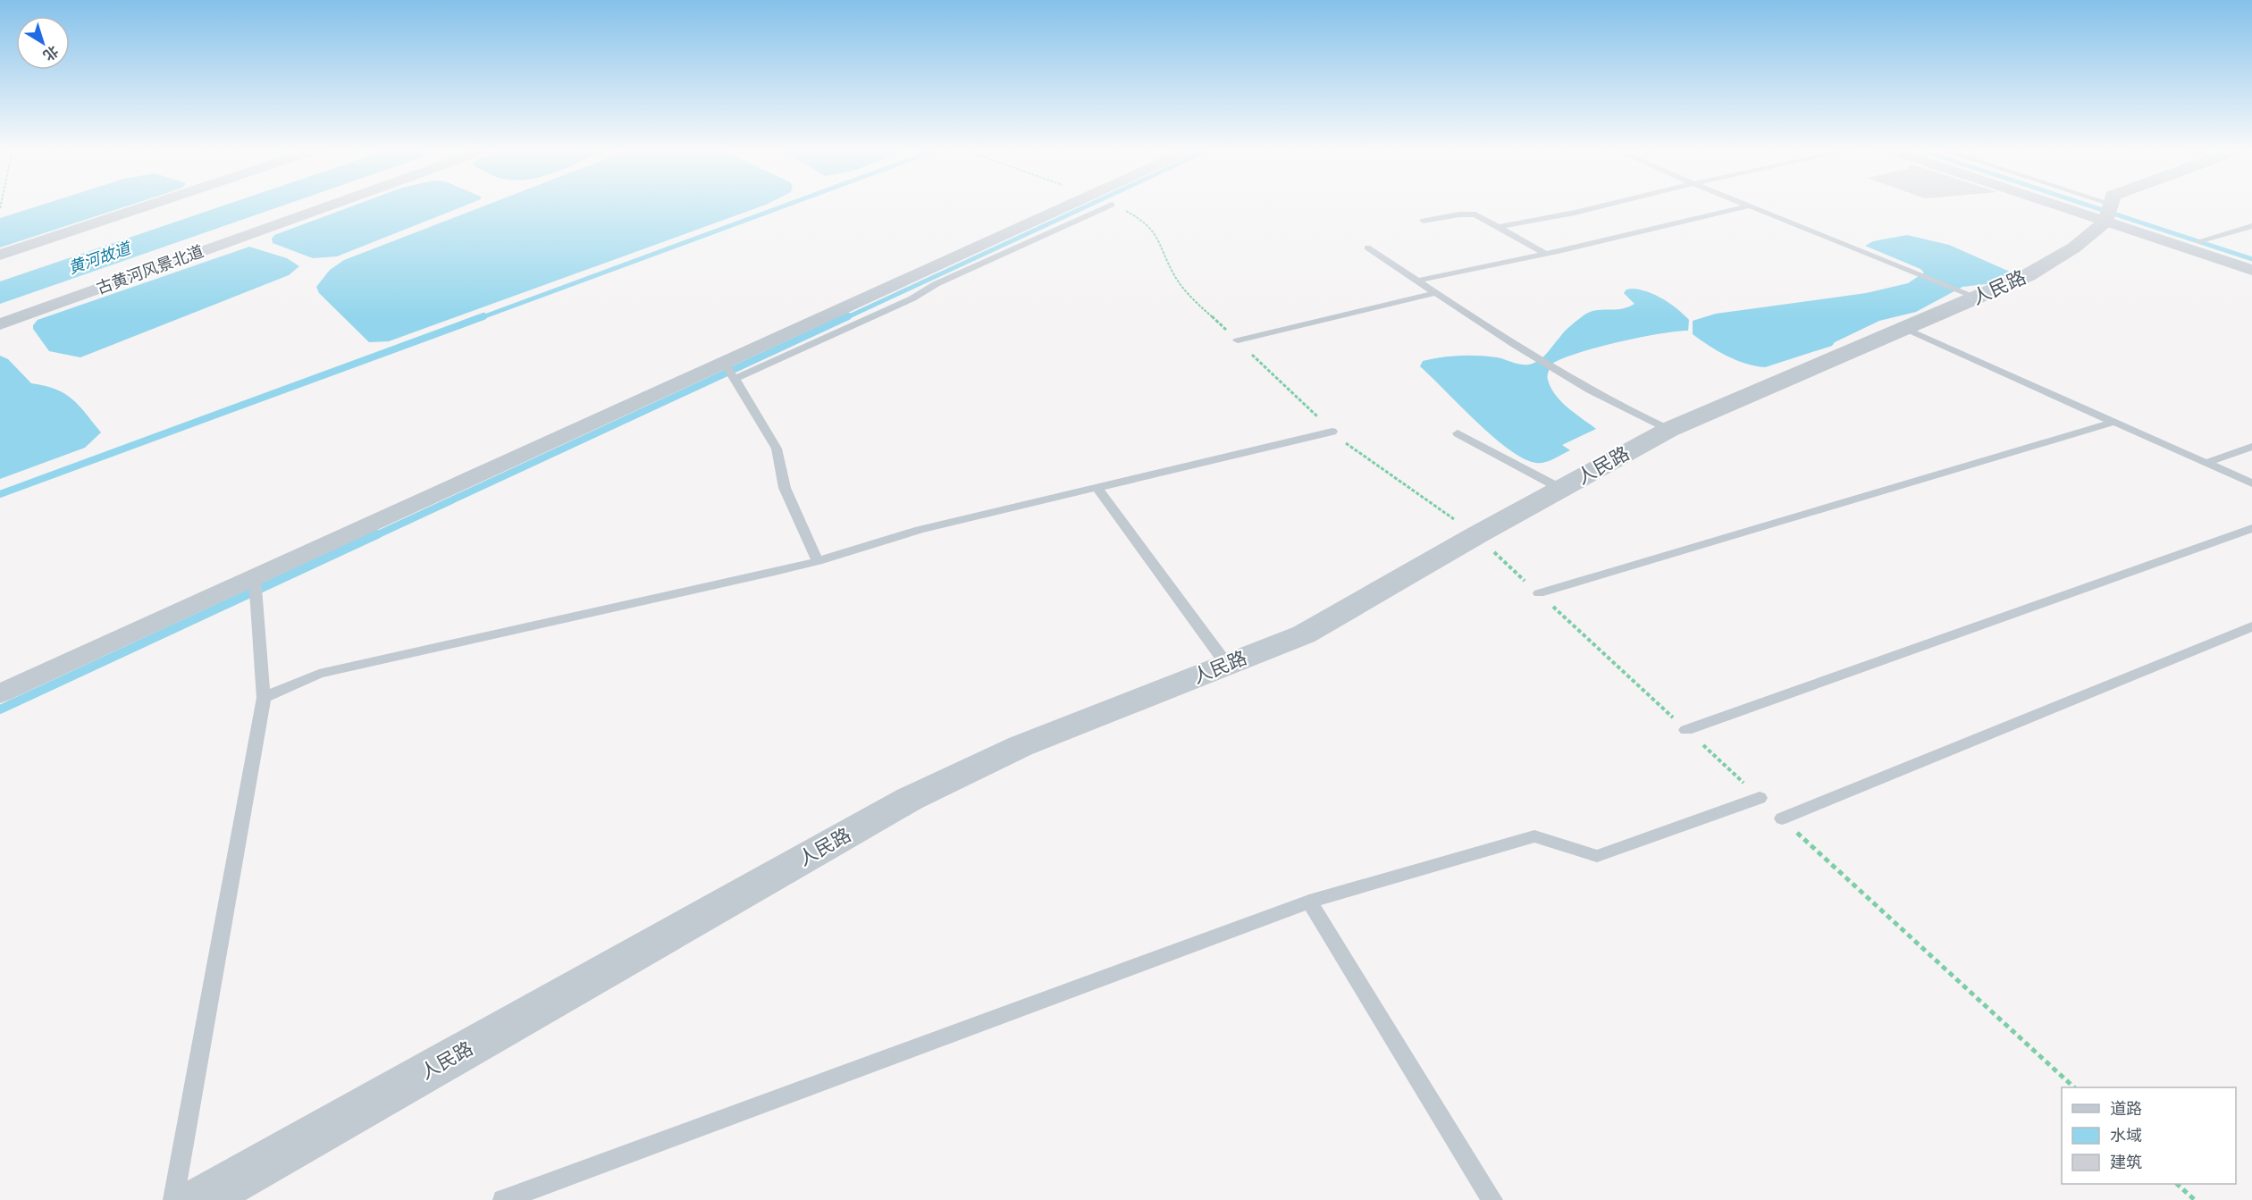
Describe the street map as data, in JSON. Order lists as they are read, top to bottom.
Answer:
{
  "streets": {
    "street": ["古黄河风景北道", "人民路"]
  },
  "water": ["黄河故道"],
  "legend": ["道路", "水域", "建筑"],
  "north": "bottom right"
}
